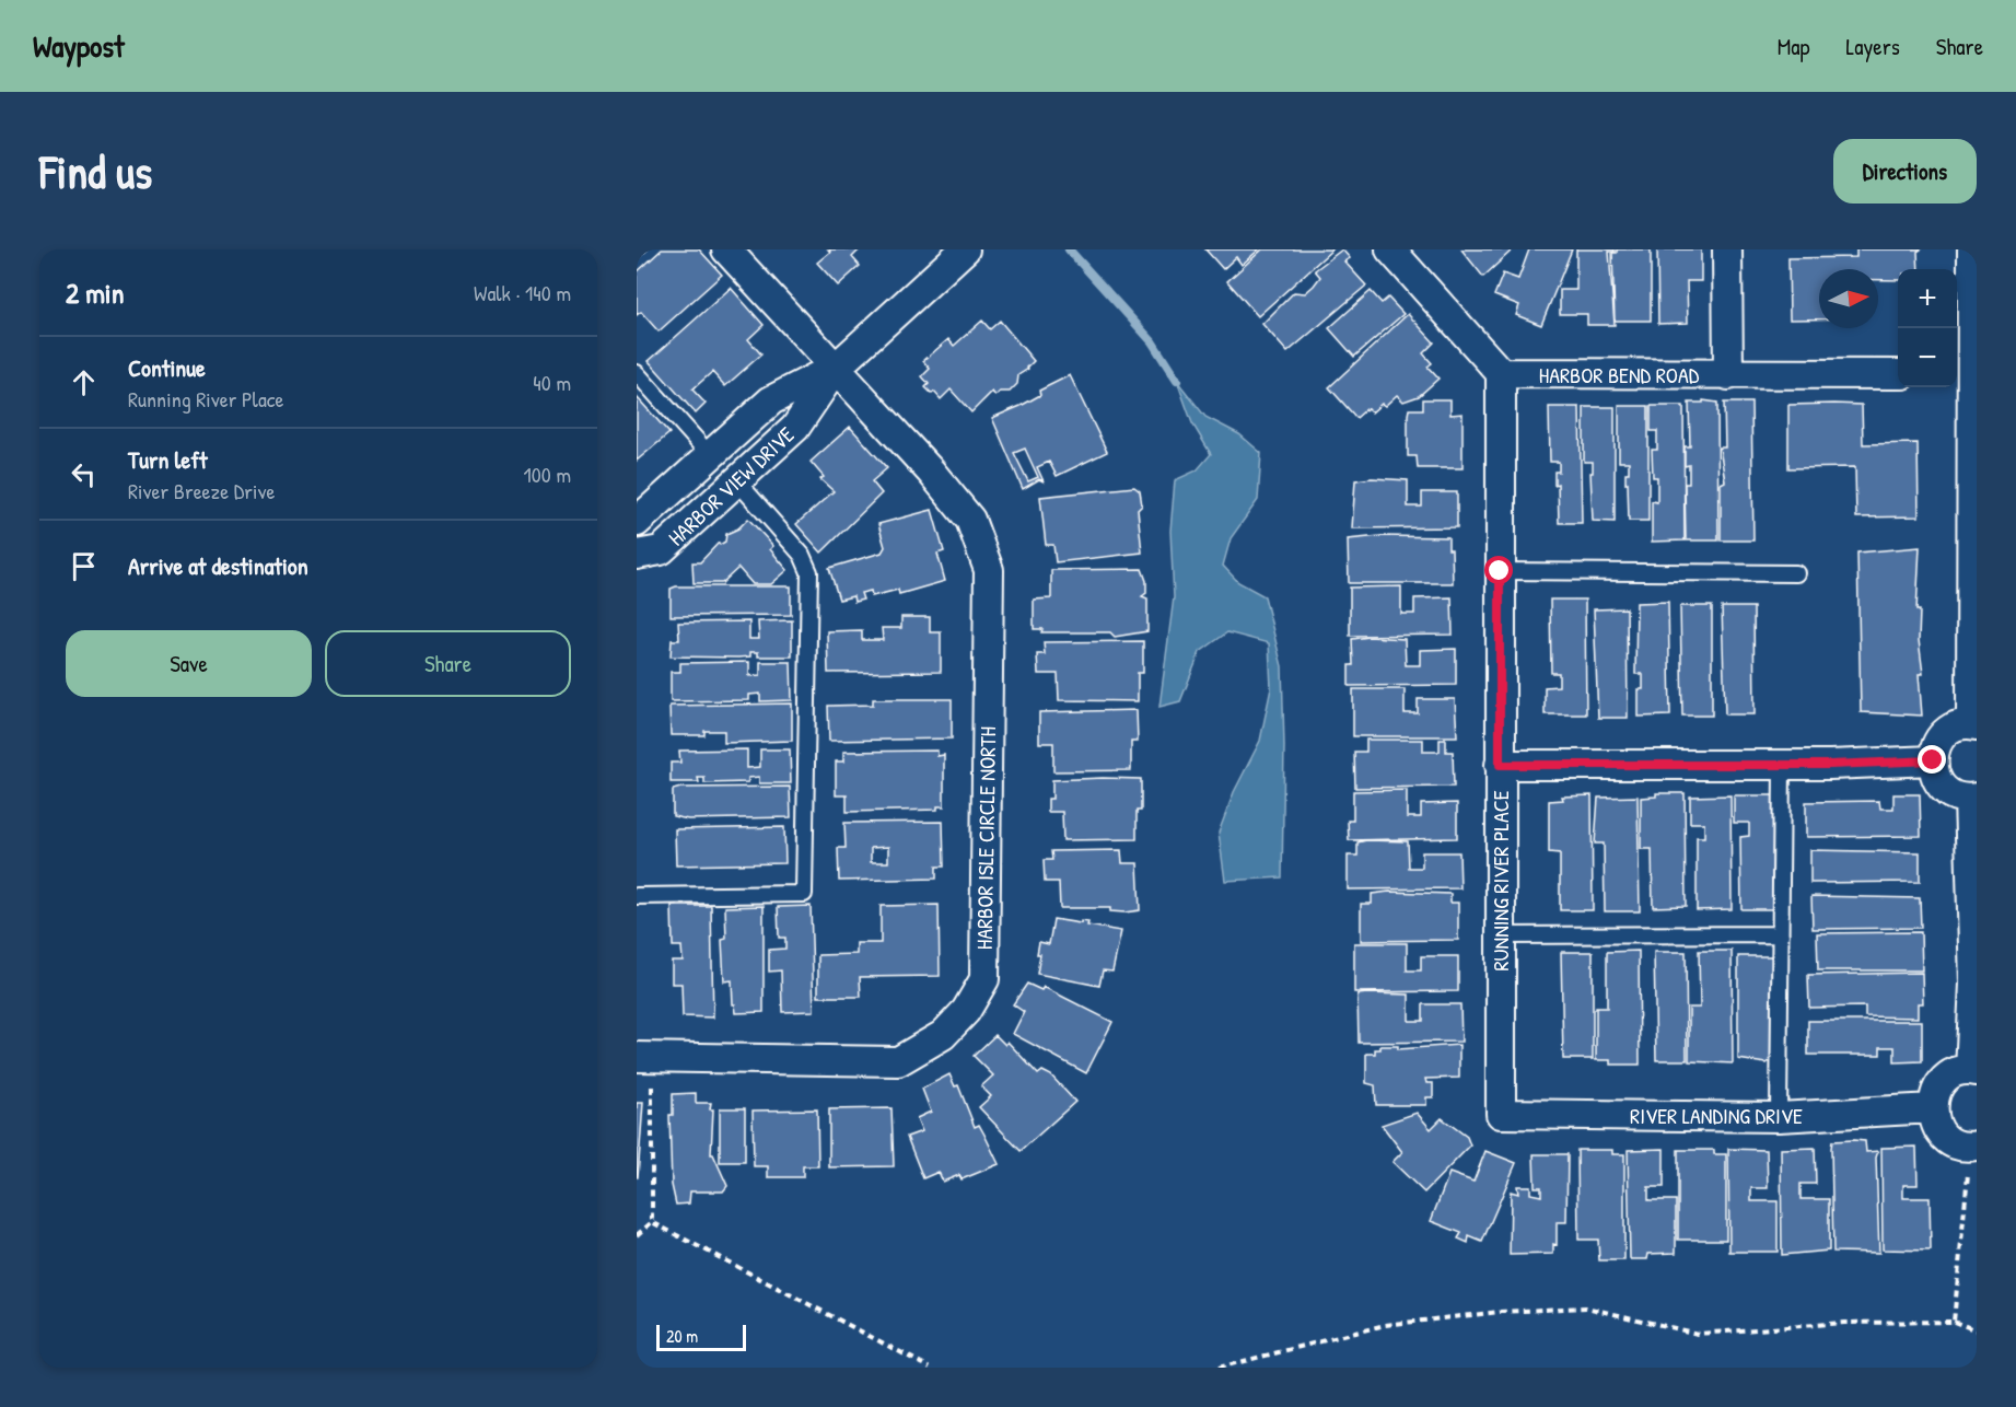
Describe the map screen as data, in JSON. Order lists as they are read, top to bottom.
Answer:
{
  "streets": {
    "street": [
      "HARBOR BEND ROAD",
      "HARBOR VIEW DRIVE",
      "HARBOR ISLE CIRCLE NORTH",
      "RUNNING RIVER PLACE",
      "RIVER LANDING DRIVE"
    ]
  },
  "crossings": [
    ["HARBOR BEND ROAD", "RUNNING RIVER PLACE"],
    ["HARBOR VIEW DRIVE", "HARBOR ISLE CIRCLE NORTH"],
    ["RUNNING RIVER PLACE", "RIVER LANDING DRIVE"]
  ],
  "scale_bar": "20 m",
  "north": "right",
  "page": {
    "header": "Waypost",
    "nav": ["Map", "Layers", "Share"],
    "buttons": [
      "Directions",
      ["Save", "Share"]
    ],
    "title": "Find us",
    "heading": ["2 min", "Walk · 140 m"],
    "map_buttons": ["+", "−"],
    "list": [
      ["Continue", "Running River Place", "40 m"],
      ["Turn left", "River Breeze Drive", "100 m"],
      "Arrive at destination"
    ],
    "scale": "20 m"
  }
}
